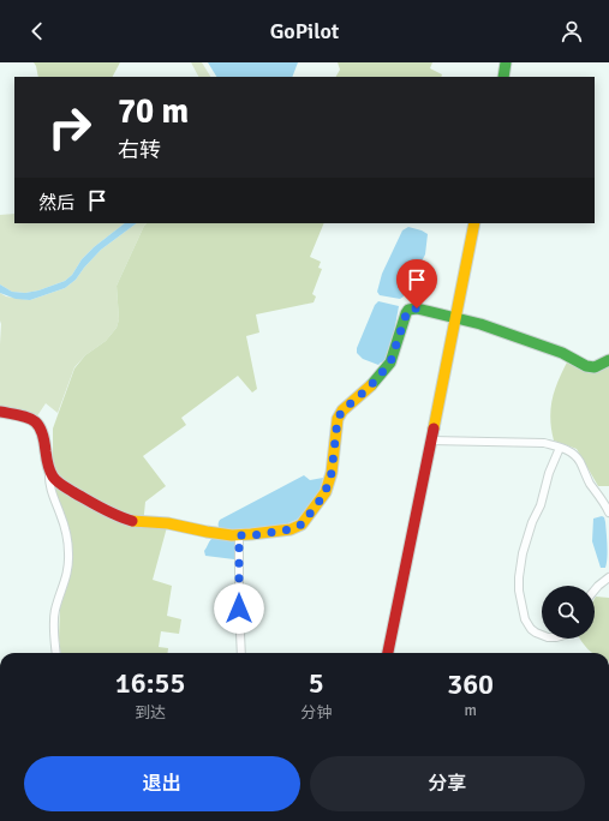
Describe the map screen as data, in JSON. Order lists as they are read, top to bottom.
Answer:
{
  "page": {
    "header": "GoPilot",
    "turn": ["70 m", "右转"],
    "then": "然后",
    "eta": [
      "16:55",
      "到达",
      "5",
      "分钟",
      "360",
      "m"
    ],
    "buttons": ["退出", "分享"]
  }
}
